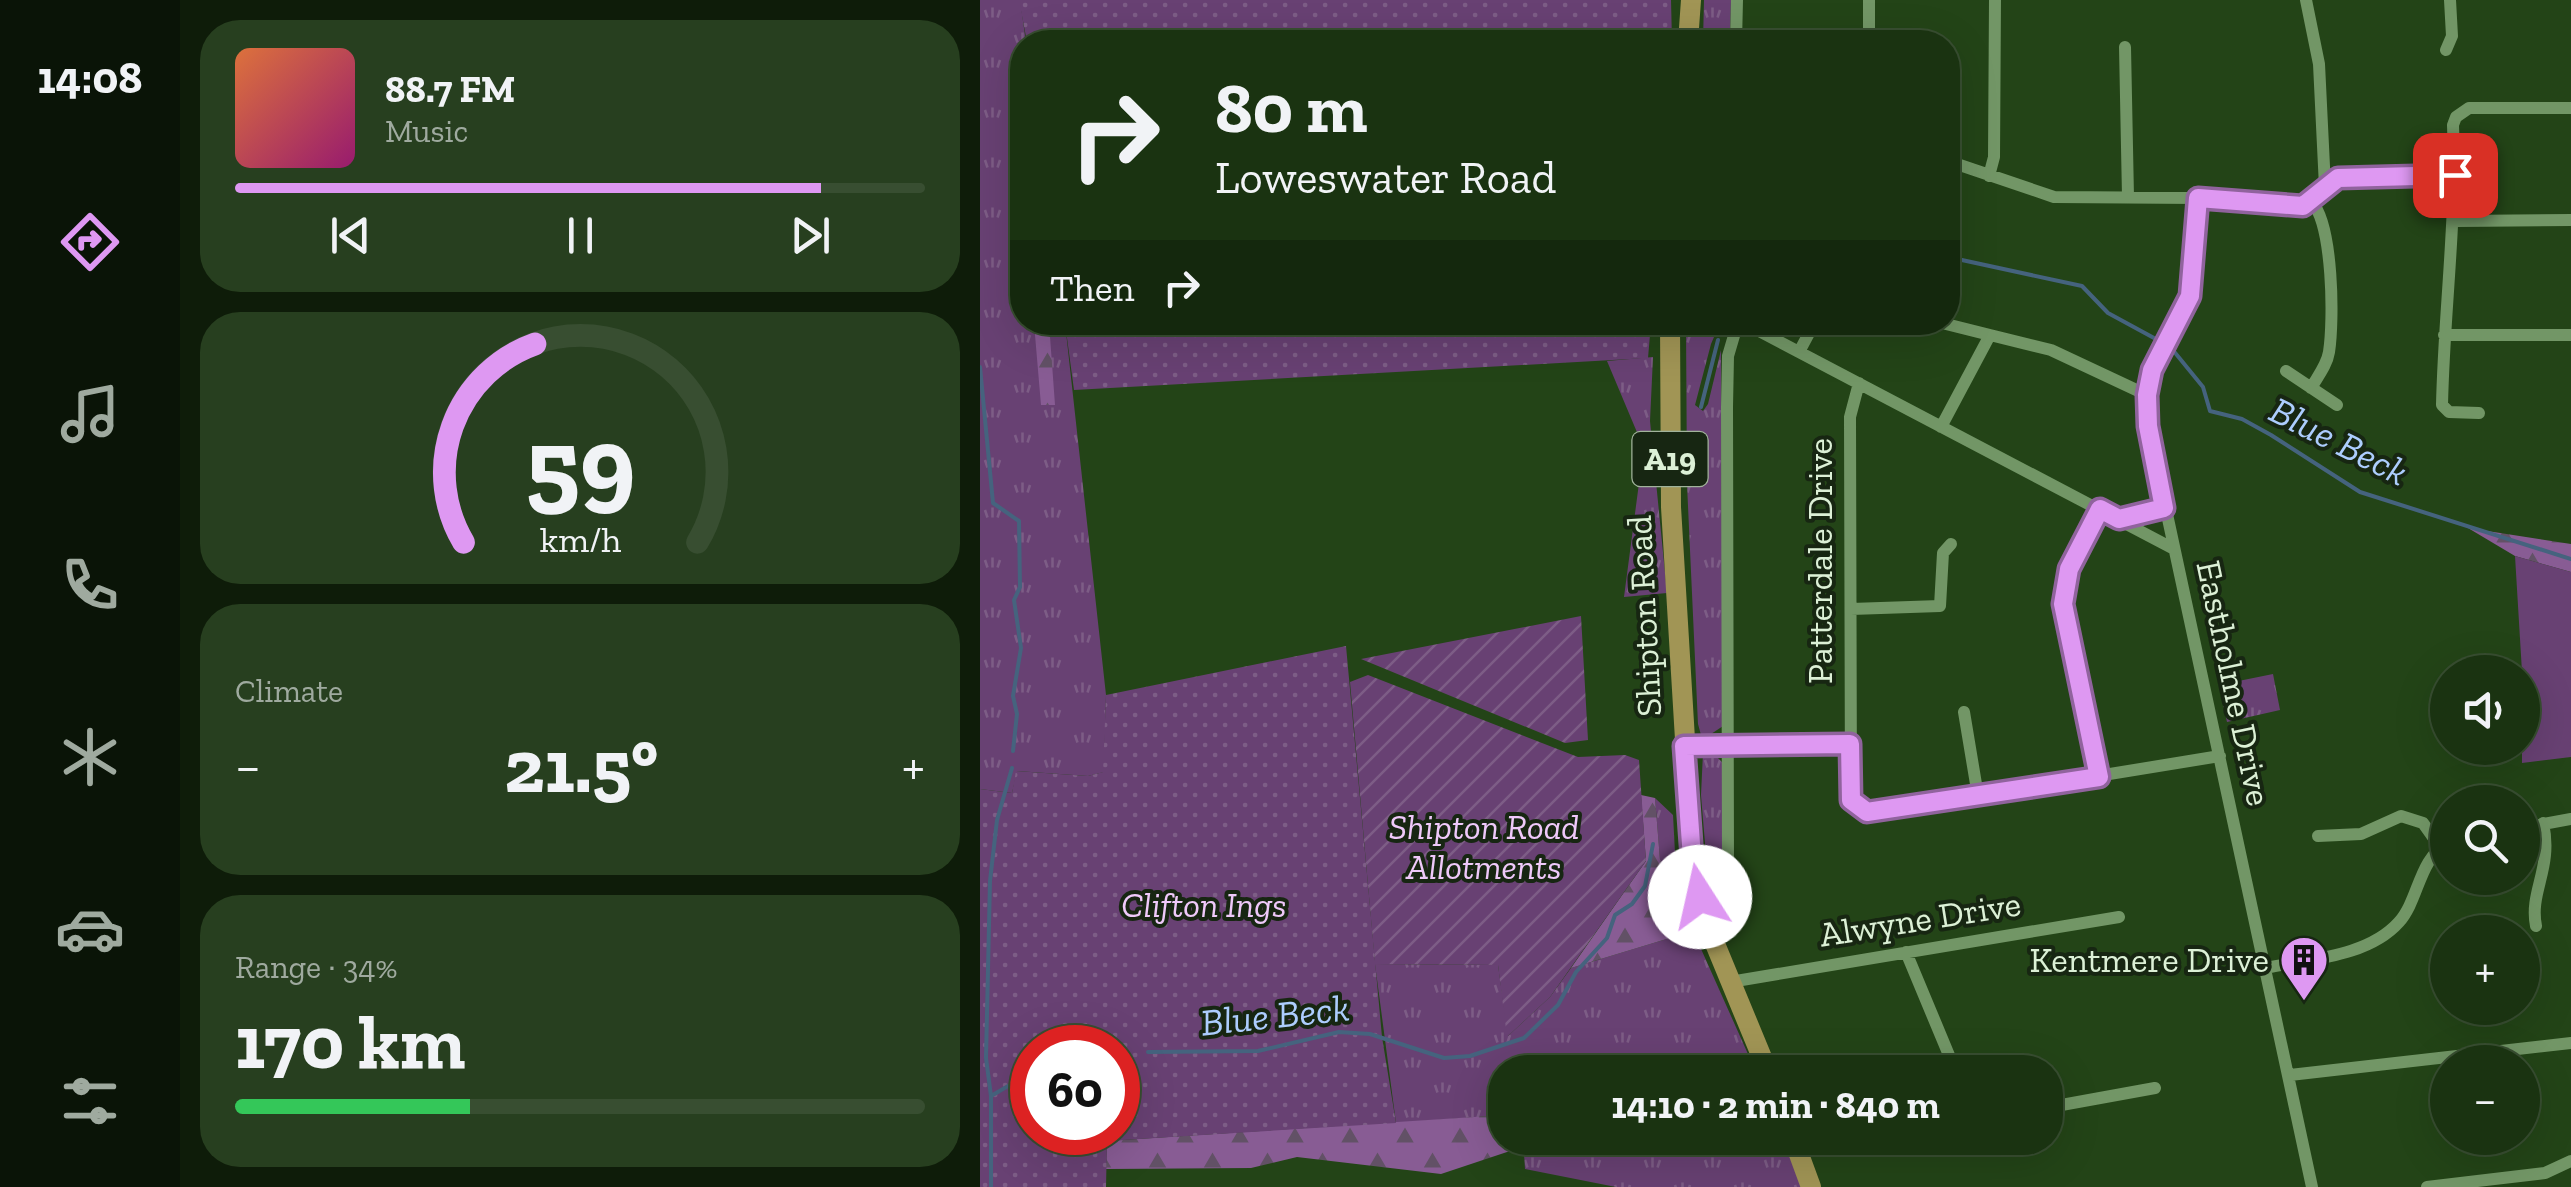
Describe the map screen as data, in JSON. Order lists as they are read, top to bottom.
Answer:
{
  "streets": {
    "main road": ["A19", "Shipton Road"],
    "street": ["Patterdale Drive", "Eastholme Drive", "Alwyne Drive"]
  },
  "crossings": [
    ["Shipton Road", "Alwyne Drive"]
  ],
  "water": ["Blue Beck"],
  "parks": ["Shipton Road Allotments", "Clifton Ings"],
  "places": {
    "building": ["Kentmere Drive"]
  },
  "page": {
    "tabs": "14:08",
    "turn": ["80 m", "Loweswater Road"],
    "song": ["88.7 FM", "Music"],
    "then": "Then",
    "tile": [
      "Climate",
      ["Range · 34%", "170 km"]
    ],
    "map_buttons": ["+", "−"],
    "heat": ["−", "21.5°", "+"],
    "limit": "60",
    "trip": "14:10 · 2 min · 840 m",
    "gauge": ["59", "km/h"]
  }
}
